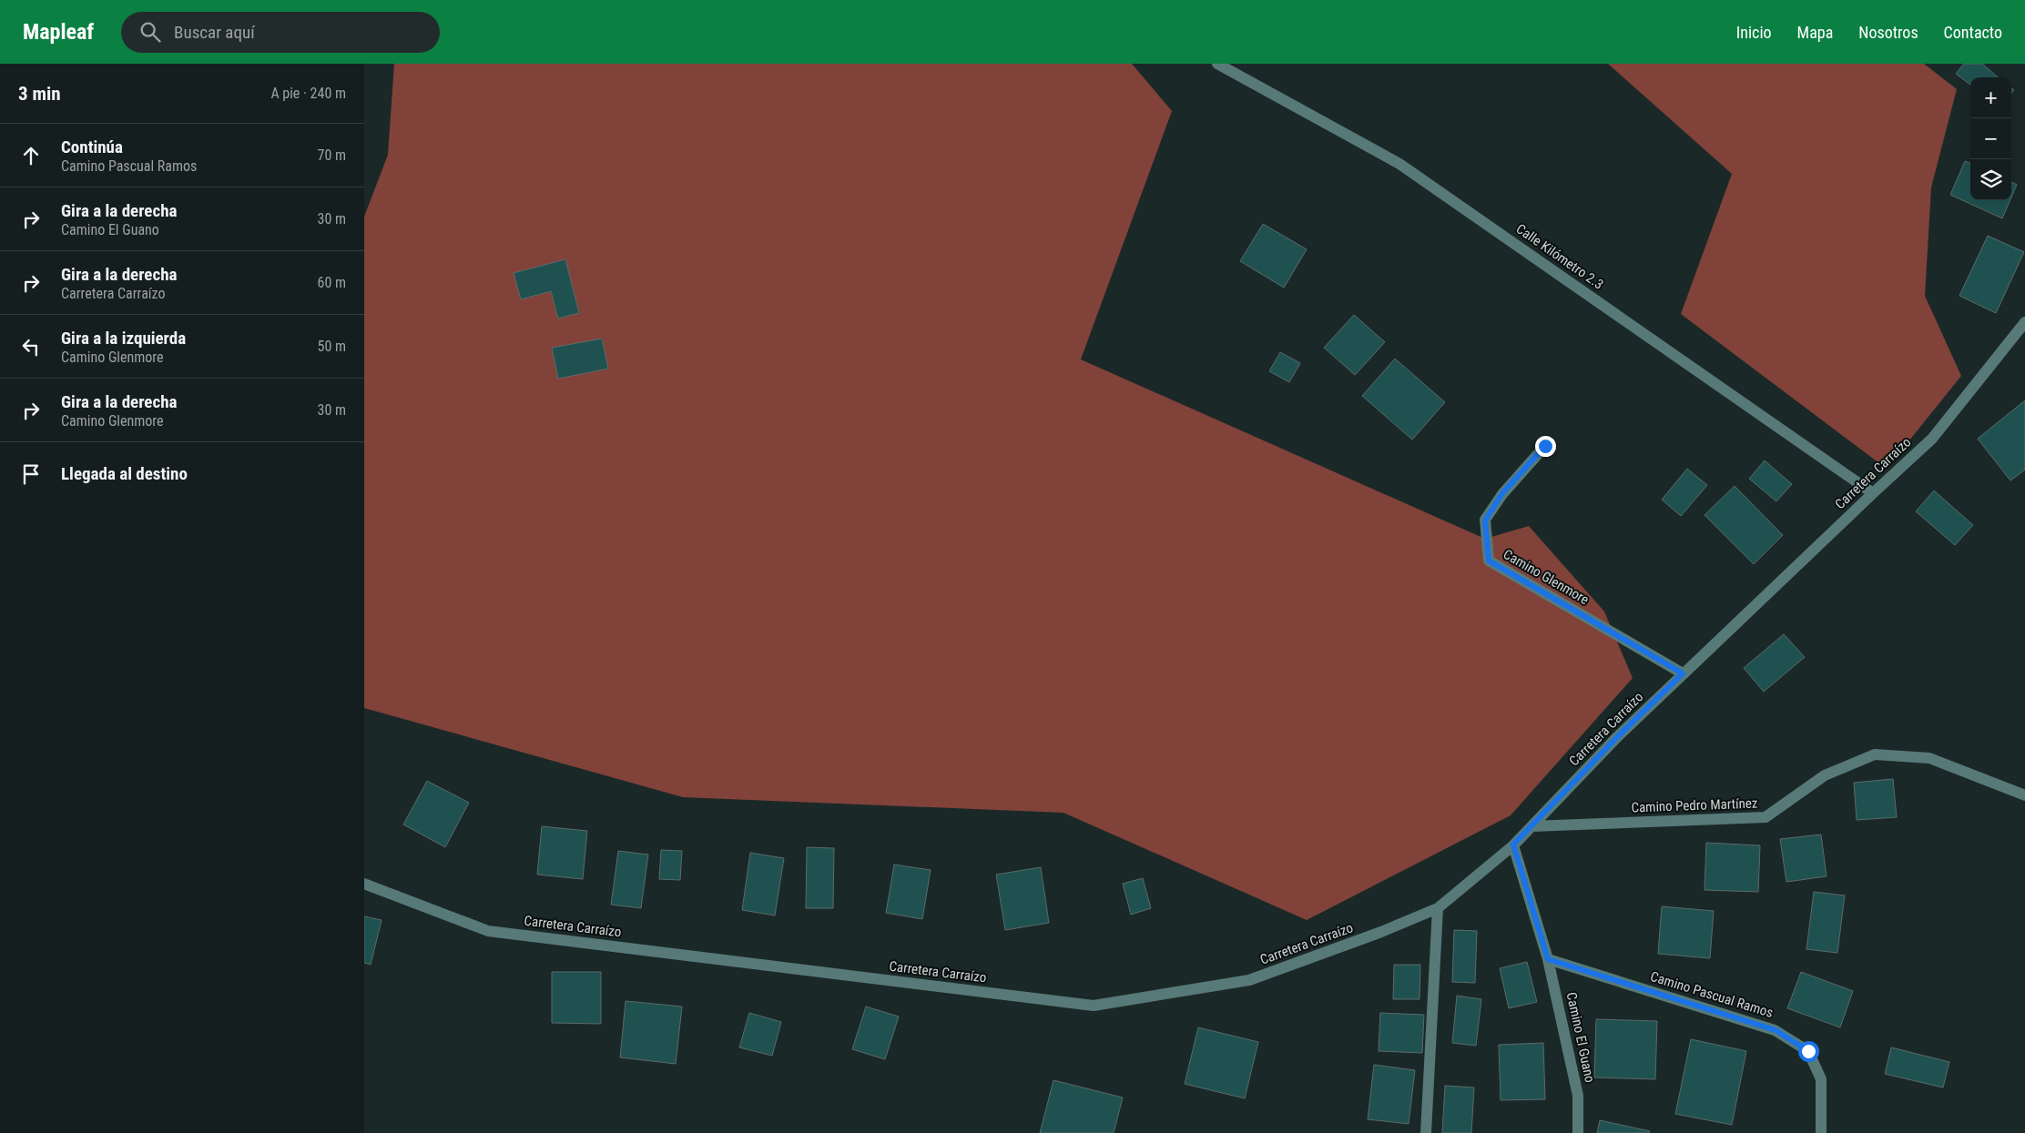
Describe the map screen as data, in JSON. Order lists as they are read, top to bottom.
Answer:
{
  "streets": {
    "street": [
      "Calle Kilómetro 2.3",
      "Carretera Carraízo",
      "Camino Glenmore",
      "Camino Pedro Martínez",
      "Camino Pascual Ramos",
      "Camino El Guano"
    ]
  },
  "crossings": [
    ["Calle Kilómetro 2.3", "Carretera Carraízo"],
    ["Carretera Carraízo", "Camino Glenmore"],
    ["Carretera Carraízo", "Camino Pedro Martínez"],
    ["Carretera Carraízo", "Camino El Guano"],
    ["Camino Pascual Ramos", "Camino El Guano"]
  ],
  "page": {
    "header": "Mapleaf",
    "search": "Buscar aquí",
    "nav": [
      "Inicio",
      "Mapa",
      "Nosotros",
      "Contacto"
    ],
    "heading": ["3 min", "A pie · 240 m"],
    "map_buttons": ["+", "−"],
    "list": [
      ["Continúa", "Camino Pascual Ramos", "70 m"],
      ["Gira a la derecha", "Camino El Guano", "30 m"],
      ["Gira a la derecha", "Carretera Carraízo", "60 m"],
      ["Gira a la izquierda", "Camino Glenmore", "50 m"],
      ["Gira a la derecha", "Camino Glenmore", "30 m"],
      "Llegada al destino"
    ]
  }
}
